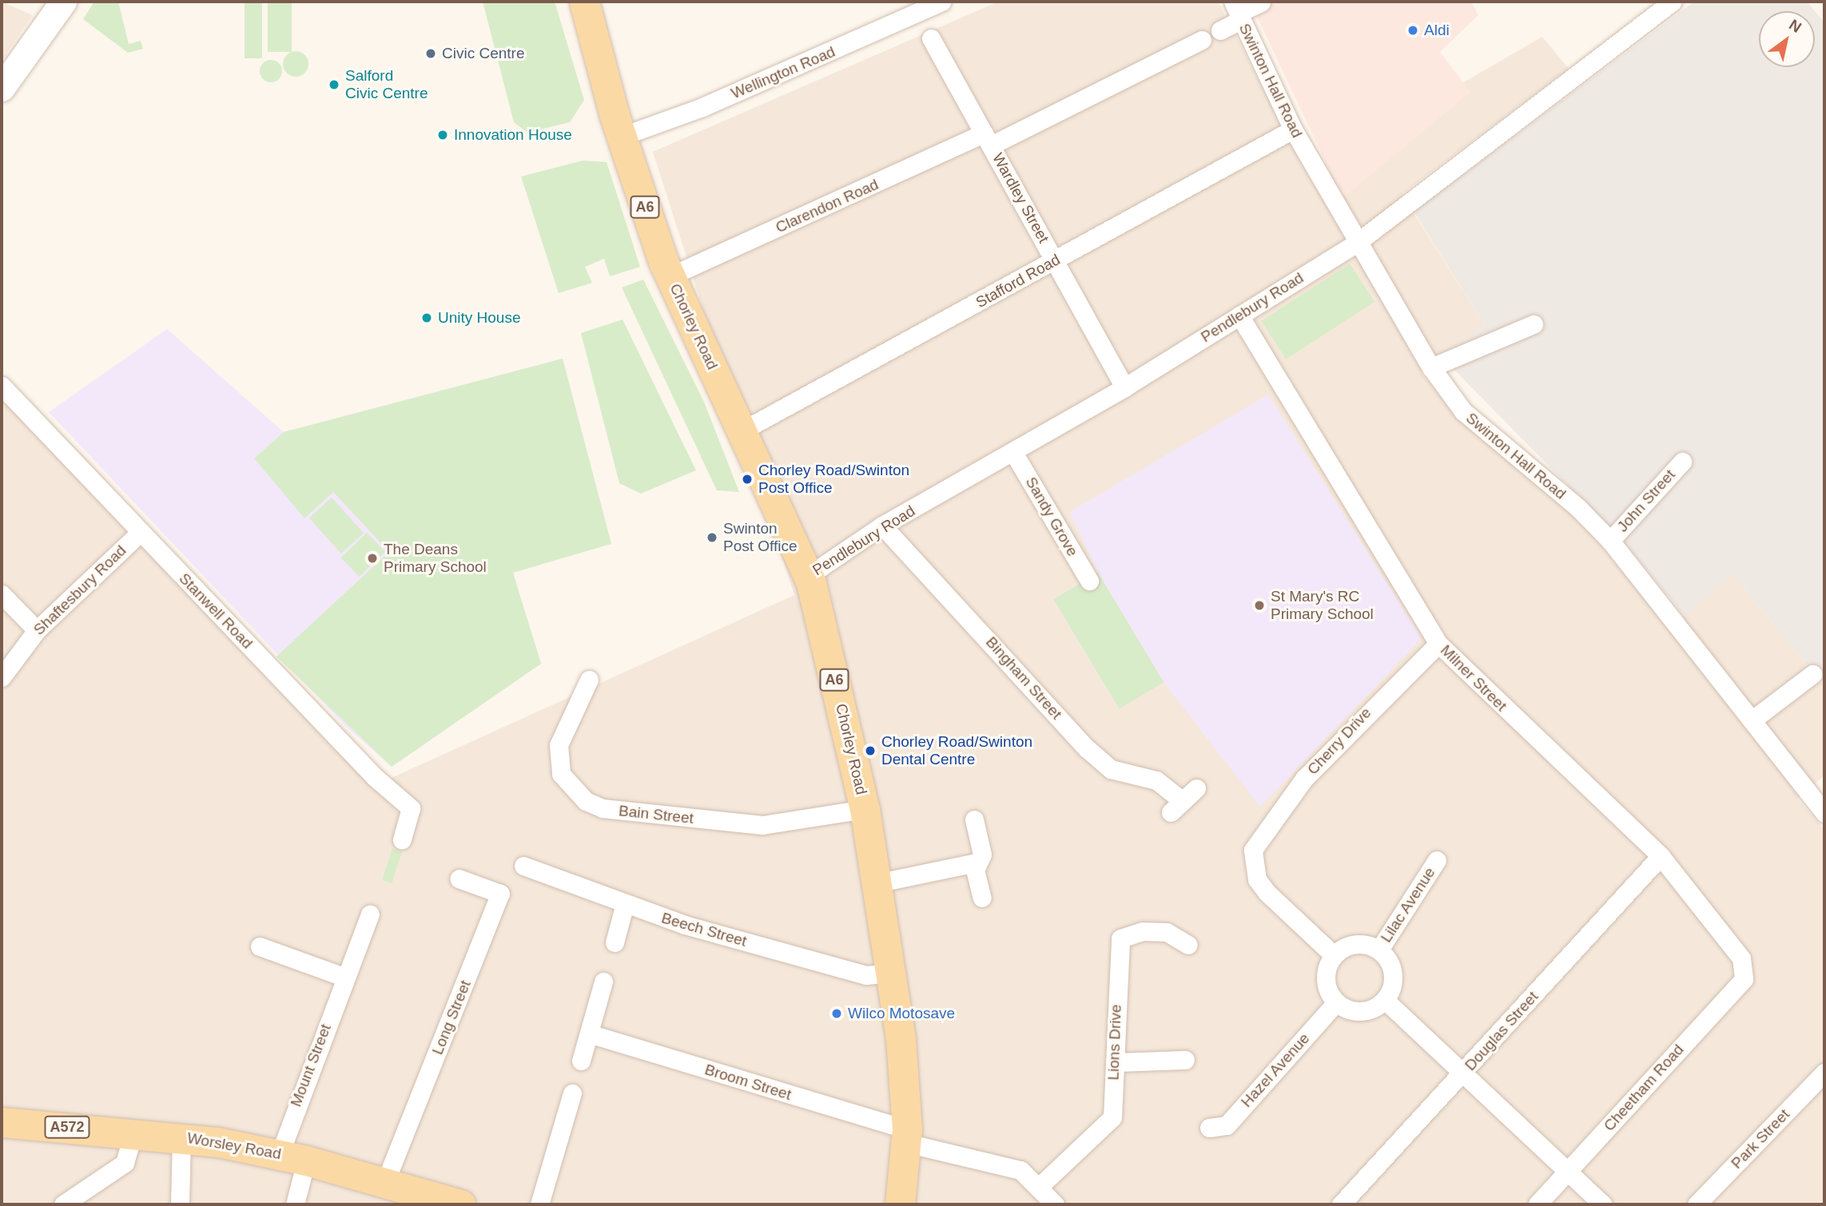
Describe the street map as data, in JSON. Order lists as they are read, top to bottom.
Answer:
{
  "streets": {
    "main road": [
      "A6",
      "Chorley Road",
      "A572",
      "Worsley Road"
    ],
    "street": [
      "Wellington Road",
      "Swinton Hall Road",
      "Wardley Street",
      "Clarendon Road",
      "Stafford Road",
      "Pendlebury Road",
      "John Street",
      "Sandy Grove",
      "Shaftesbury Road",
      "Stanwell Road",
      "Bingham Street",
      "Milner Street",
      "Cherry Drive",
      "Bain Street",
      "Lilac Avenue",
      "Beech Street",
      "Long Street",
      "Douglas Street",
      "Lions Drive",
      "Mount Street",
      "Hazel Avenue",
      "Broom Street",
      "Cheetham Road",
      "Park Street"
    ]
  },
  "crossings": [
    ["Wellington Road", "Chorley Road"],
    ["Swinton Hall Road", "Stafford Road"],
    ["Swinton Hall Road", "Pendlebury Road"],
    ["Swinton Hall Road", "John Street"],
    ["Wardley Street", "Clarendon Road"],
    ["Wardley Street", "Stafford Road"],
    ["Wardley Street", "Pendlebury Road"],
    ["Clarendon Road", "Chorley Road"],
    ["Stafford Road", "Chorley Road"],
    ["Pendlebury Road", "Chorley Road"],
    ["Pendlebury Road", "Sandy Grove"],
    ["Pendlebury Road", "Bingham Street"],
    ["Pendlebury Road", "Milner Street"],
    ["Chorley Road", "Bain Street"],
    ["Chorley Road", "Beech Street"],
    ["Chorley Road", "Broom Street"],
    ["Shaftesbury Road", "Stanwell Road"],
    ["Milner Street", "Cherry Drive"],
    ["Milner Street", "Douglas Street"],
    ["Milner Street", "Cheetham Road"],
    ["Cherry Drive", "Lilac Avenue"],
    ["Cherry Drive", "Hazel Avenue"],
    ["Lilac Avenue", "Hazel Avenue"],
    ["Long Street", "Worsley Road"],
    ["Lions Drive", "Broom Street"],
    ["Mount Street", "Worsley Road"]
  ],
  "places": [
    "Aldi",
    "Civic Centre",
    "Salford Civic Centre",
    "Innovation House",
    "Unity House",
    "Chorley Road/Swinton Post Office",
    "Swinton Post Office",
    "The Deans Primary School",
    "St Mary's RC Primary School",
    "Chorley Road/Swinton Dental Centre",
    "Wilco Motosave"
  ],
  "north": "top right"
}
